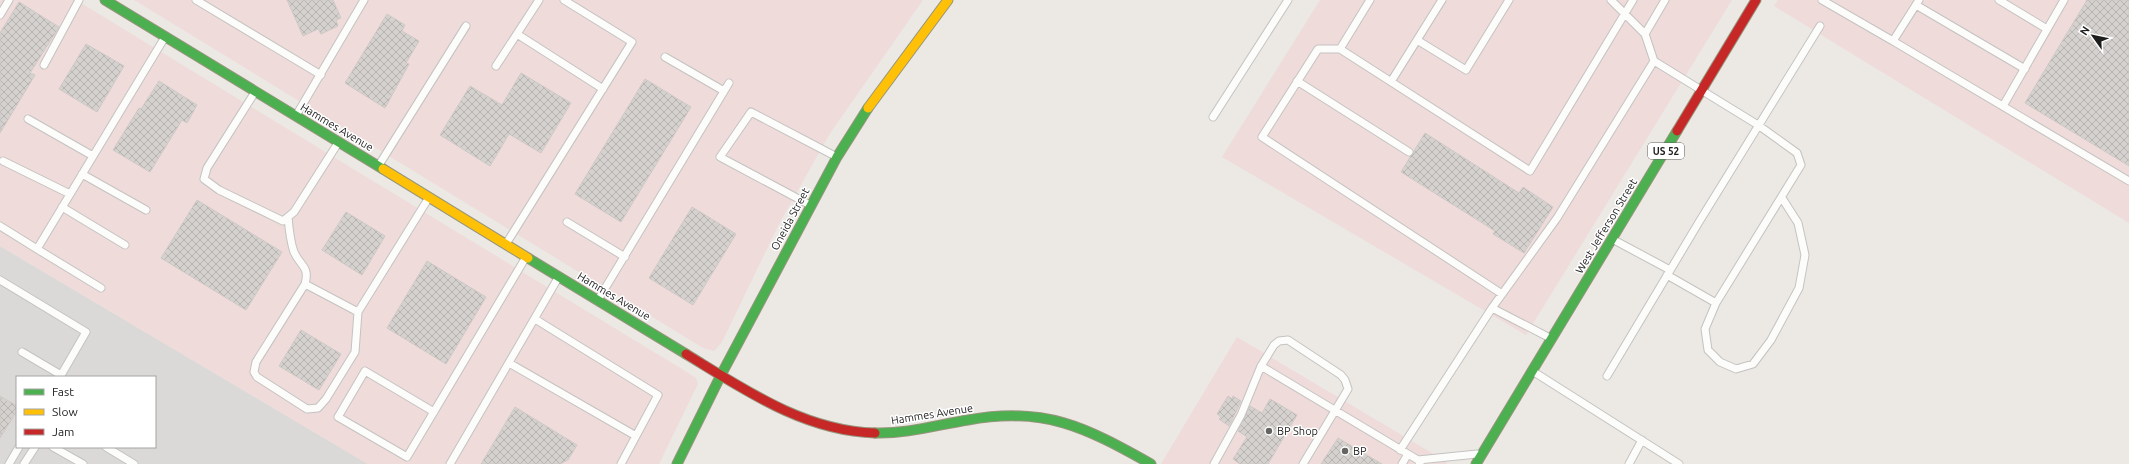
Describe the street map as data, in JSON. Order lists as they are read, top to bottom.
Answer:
{
  "streets": {
    "street": [
      "Hammes Avenue",
      "US 52",
      "Oneida Street",
      "West Jefferson Street"
    ]
  },
  "crossings": [
    ["Hammes Avenue", "Oneida Street"]
  ],
  "places": ["BP Shop", "BP"],
  "legend": ["Fast", "Slow", "Jam"],
  "north": "top left"
}
